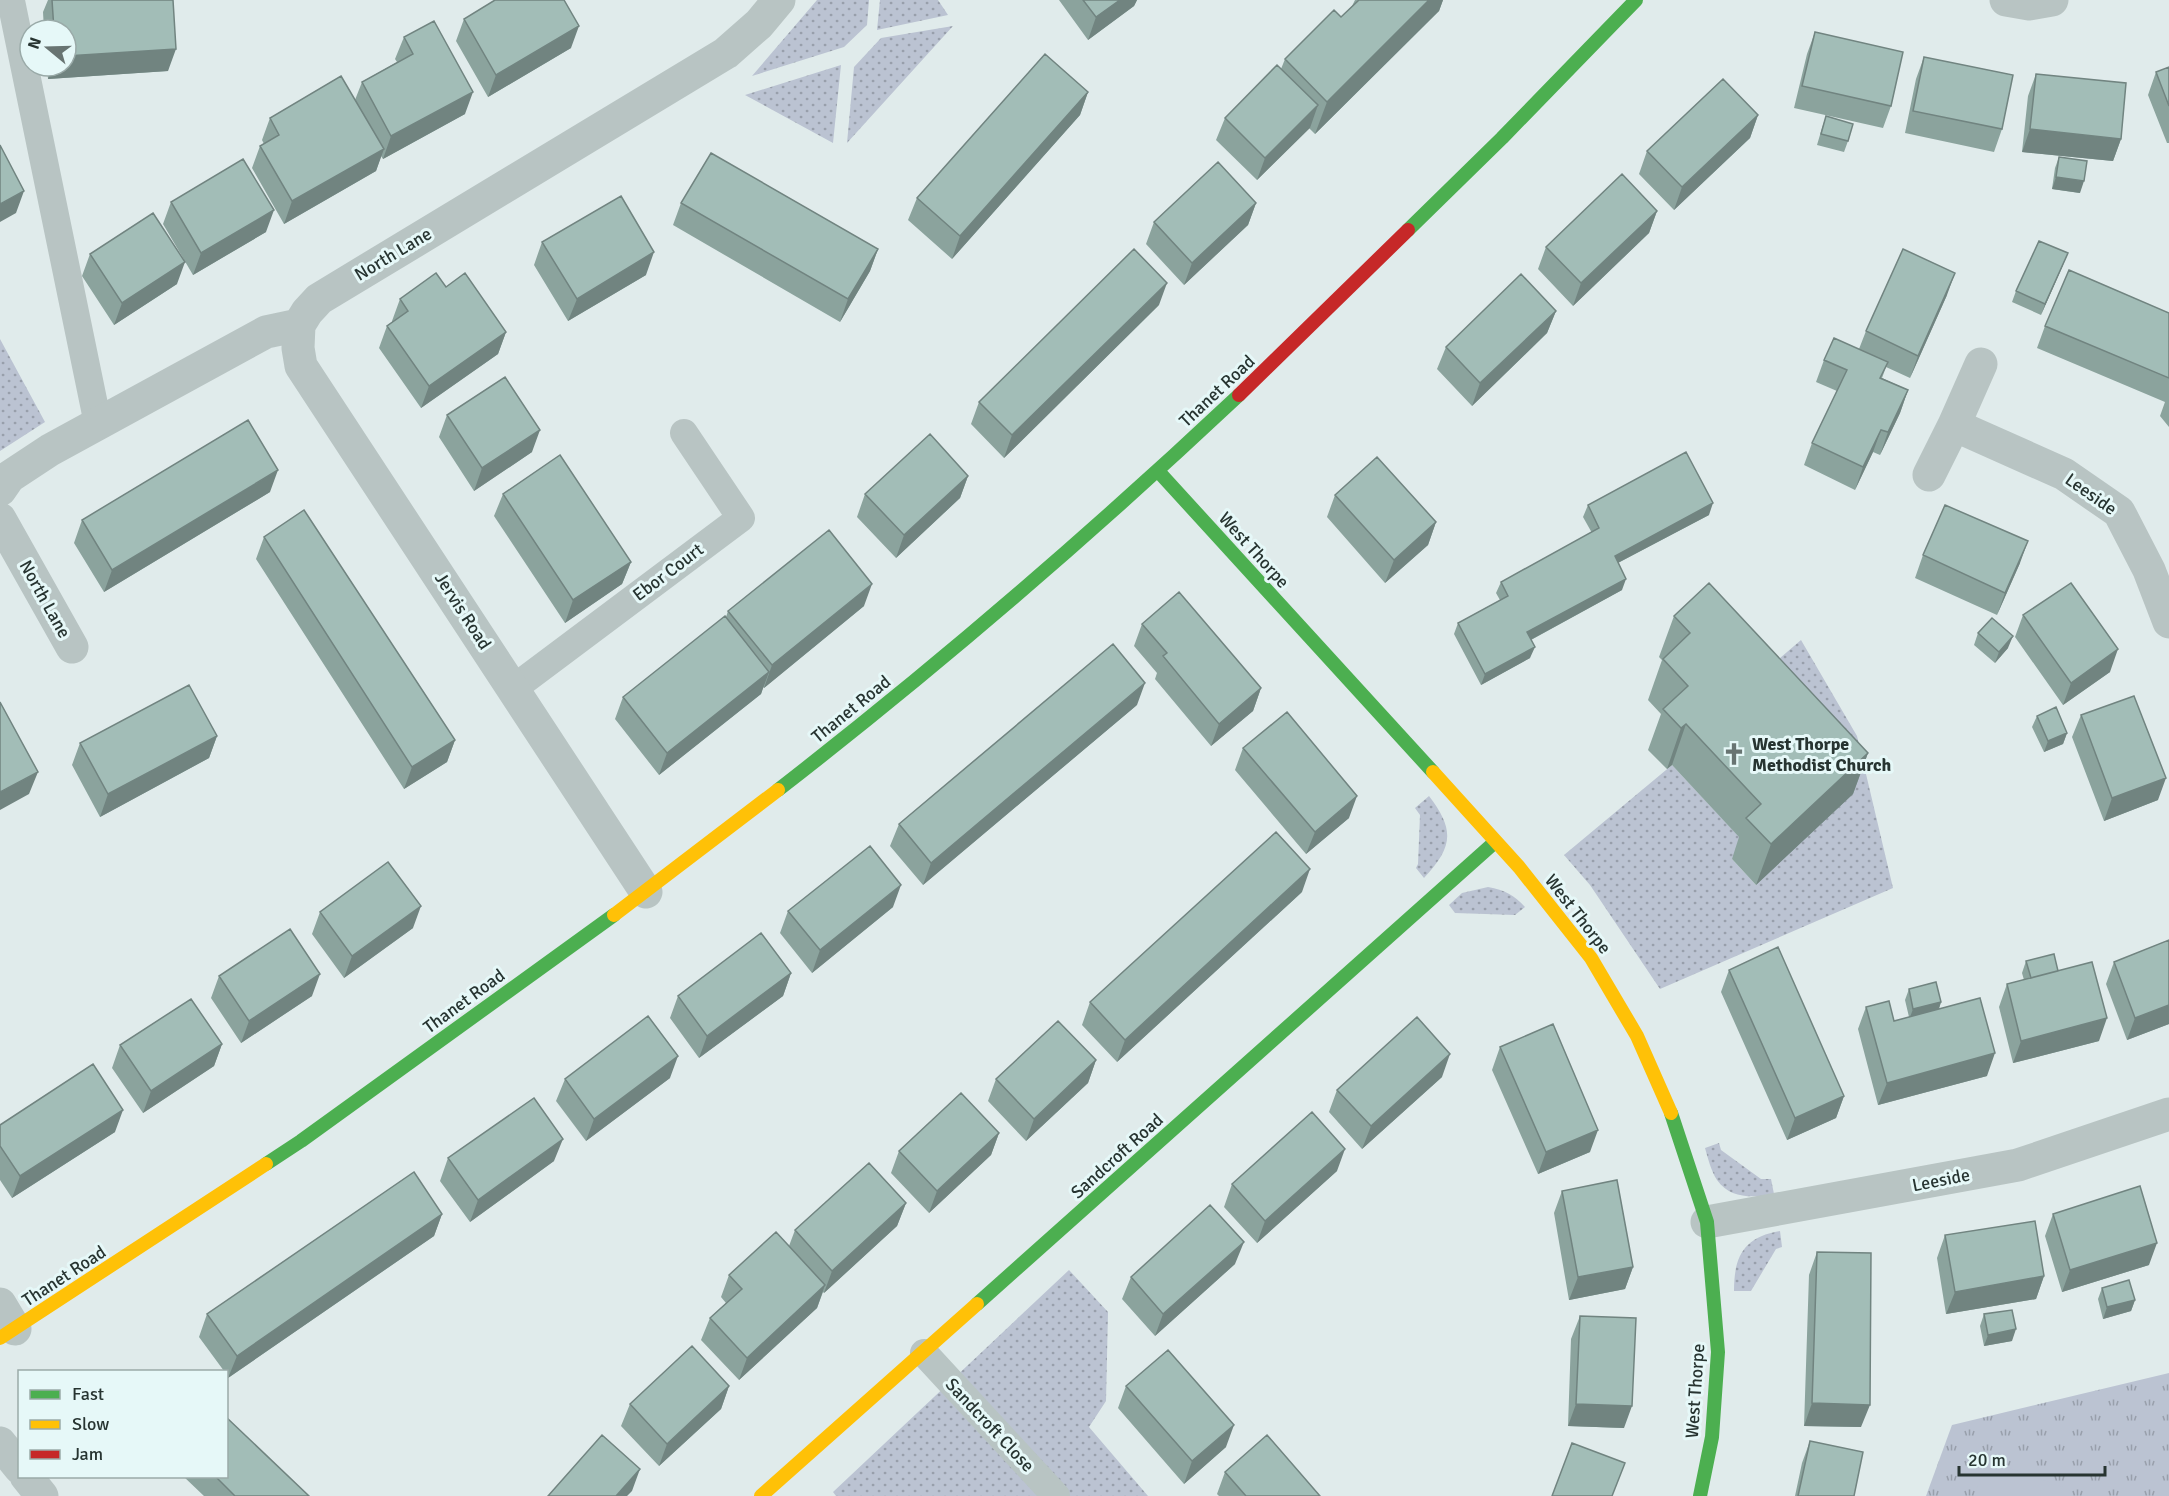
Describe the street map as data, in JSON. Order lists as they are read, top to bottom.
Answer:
{
  "streets": {
    "street": [
      "North Lane",
      "Thanet Road",
      "Leeside",
      "West Thorpe",
      "Jervis Road",
      "Sandcroft Road"
    ],
    "lane": ["Ebor Court", "Sandcroft Close"]
  },
  "crossings": [
    ["North Lane", "Jervis Road"],
    ["Thanet Road", "West Thorpe"],
    ["Thanet Road", "Jervis Road"],
    ["Leeside", "West Thorpe"],
    ["West Thorpe", "Sandcroft Road"],
    ["Ebor Court", "Jervis Road"],
    ["Sandcroft Road", "Sandcroft Close"]
  ],
  "places": {
    "church": ["West Thorpe Methodist Church"]
  },
  "legend": ["Fast", "Slow", "Jam"],
  "scale_bar": "20 m",
  "north": "left"
}
